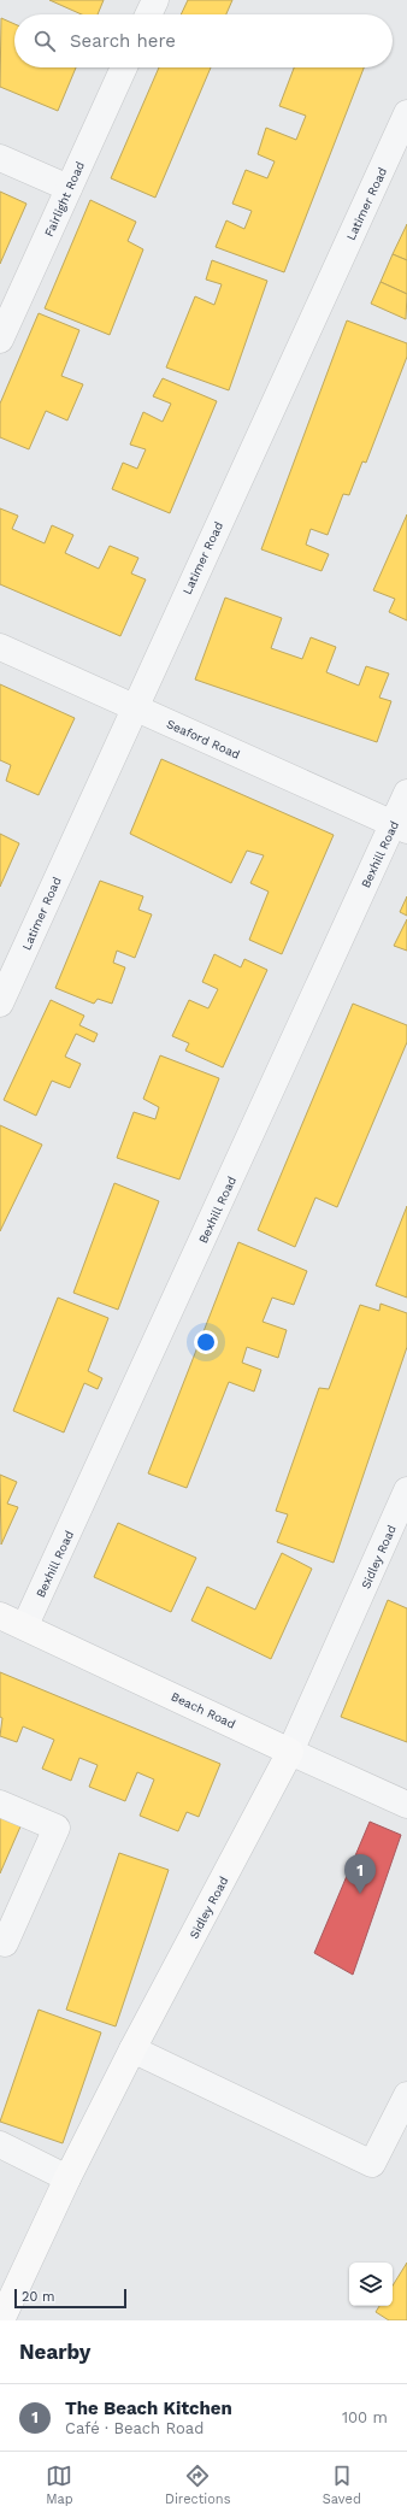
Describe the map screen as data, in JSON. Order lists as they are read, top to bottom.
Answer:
{
  "streets": {
    "main road": ["Sidley Road", "Beach Road"],
    "street": [
      "Fairlight Road",
      "Latimer Road",
      "Seaford Road",
      "Bexhill Road"
    ]
  },
  "crossings": [
    ["Latimer Road", "Seaford Road"],
    ["Seaford Road", "Bexhill Road"],
    ["Bexhill Road", "Beach Road"],
    ["Sidley Road", "Beach Road"]
  ],
  "scale_bar": "20 m",
  "page": {
    "search": "Search here",
    "pins": "1",
    "scale": "20 m",
    "heading": "Nearby",
    "list": [
      {
        "mark": "1",
        "name": "The Beach Kitchen",
        "note": "Café · Beach Road",
        "value": "100 m"
      }
    ],
    "nav": ["Map", "Directions", "Saved"]
  }
}
